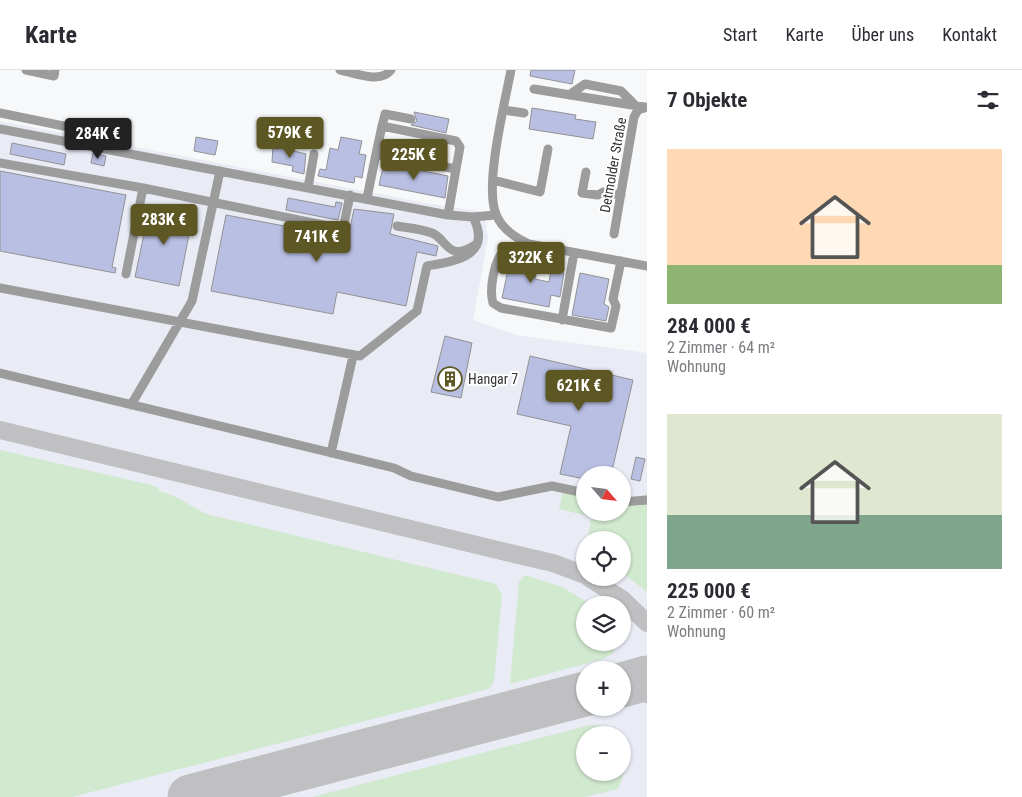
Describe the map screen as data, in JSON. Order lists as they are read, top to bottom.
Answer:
{
  "streets": {
    "lane": ["Detmolder Straße"]
  },
  "places": {
    "building": ["Hangar 7"]
  },
  "north": "bottom right",
  "page": {
    "header": "Karte",
    "nav": [
      "Start",
      "Karte",
      "Über uns",
      "Kontakt"
    ],
    "heading": "7 Objekte",
    "price": [
      "579K €",
      "284K €",
      "225K €",
      "283K €",
      "741K €",
      "322K €",
      "621K €"
    ],
    "list": [
      {
        "name": "284 000 €",
        "note": "2 Zimmer · 64 m² · Wohnung"
      },
      {
        "name": "225 000 €",
        "note": "2 Zimmer · 60 m² · Wohnung"
      }
    ],
    "map_buttons": ["+", "−"]
  }
}
